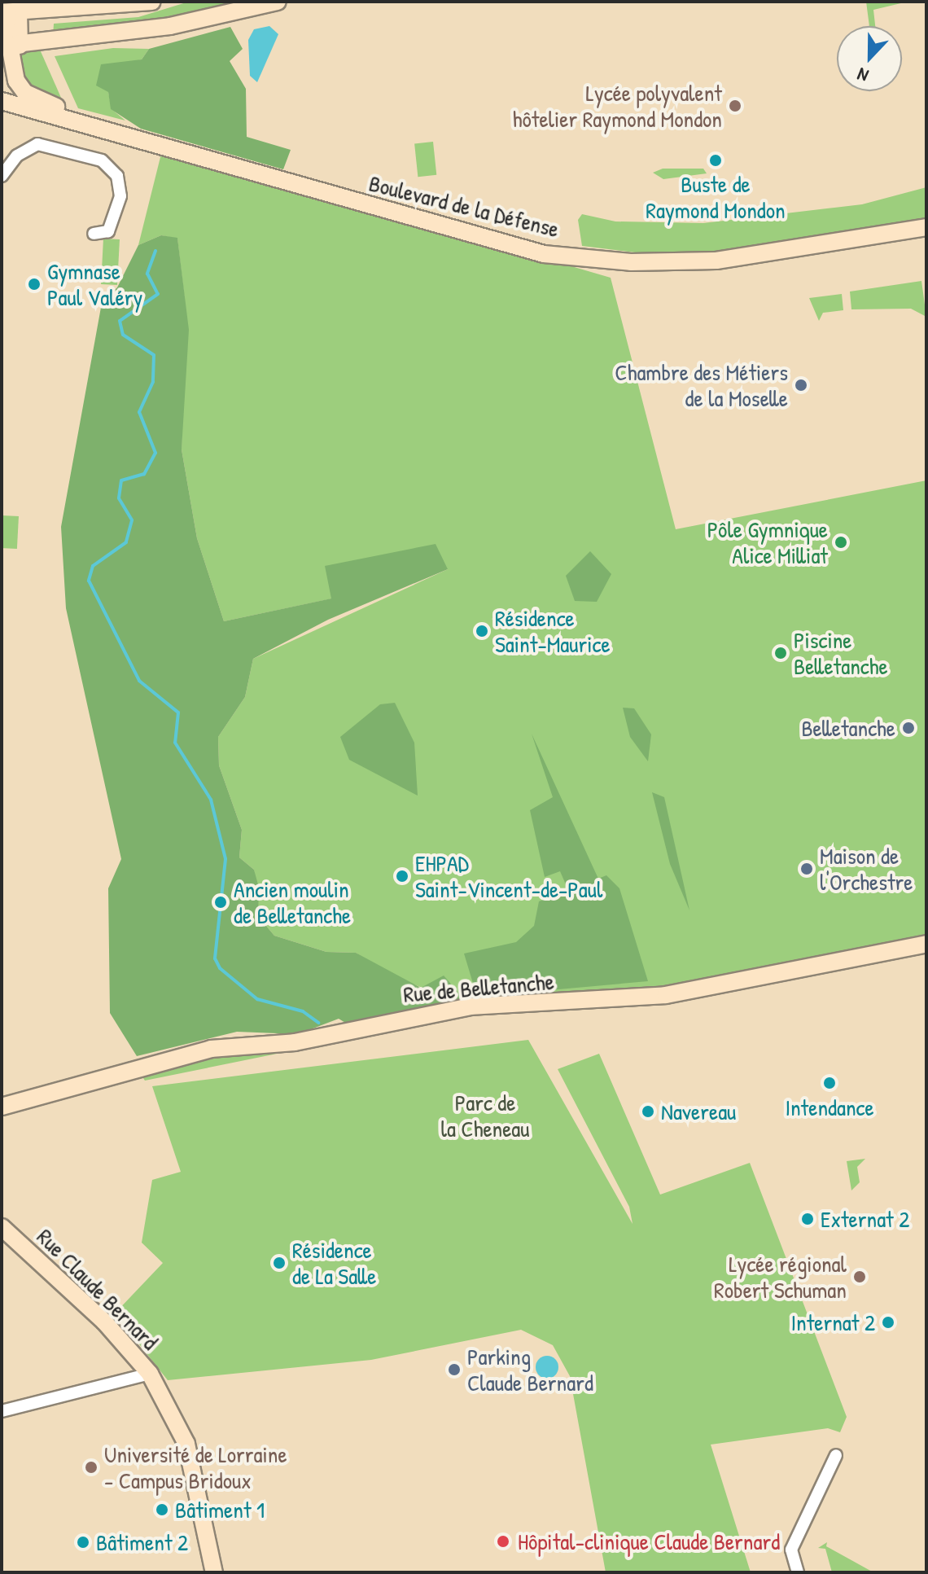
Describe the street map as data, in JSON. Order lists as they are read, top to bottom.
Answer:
{
  "streets": {
    "street": ["Boulevard de la Défense", "Rue de Belletanche", "Rue Claude Bernard"]
  },
  "parks": ["Parc de la Cheneau"],
  "places": [
    "Lycée polyvalent hôtelier Raymond Mondon",
    "Buste de Raymond Mondon",
    "Gymnase Paul Valéry",
    "Chambre des Métiers de la Moselle",
    "Pôle Gymnique Alice Milliat",
    "Résidence Saint-Maurice",
    "Piscine Belletanche",
    "Belletanche",
    "Maison de l'Orchestre",
    "EHPAD Saint-Vincent-de-Paul",
    "Ancien moulin de Belletanche",
    "Intendance",
    "Navereau",
    "Externat 2",
    "Résidence de La Salle",
    "Lycée régional Robert Schuman",
    "Internat 2",
    "Parking Claude Bernard",
    "Université de Lorraine - Campus Bridoux",
    "Bâtiment 1",
    "Hôpital-clinique Claude Bernard",
    "Bâtiment 2"
  ],
  "north": "bottom"
}
